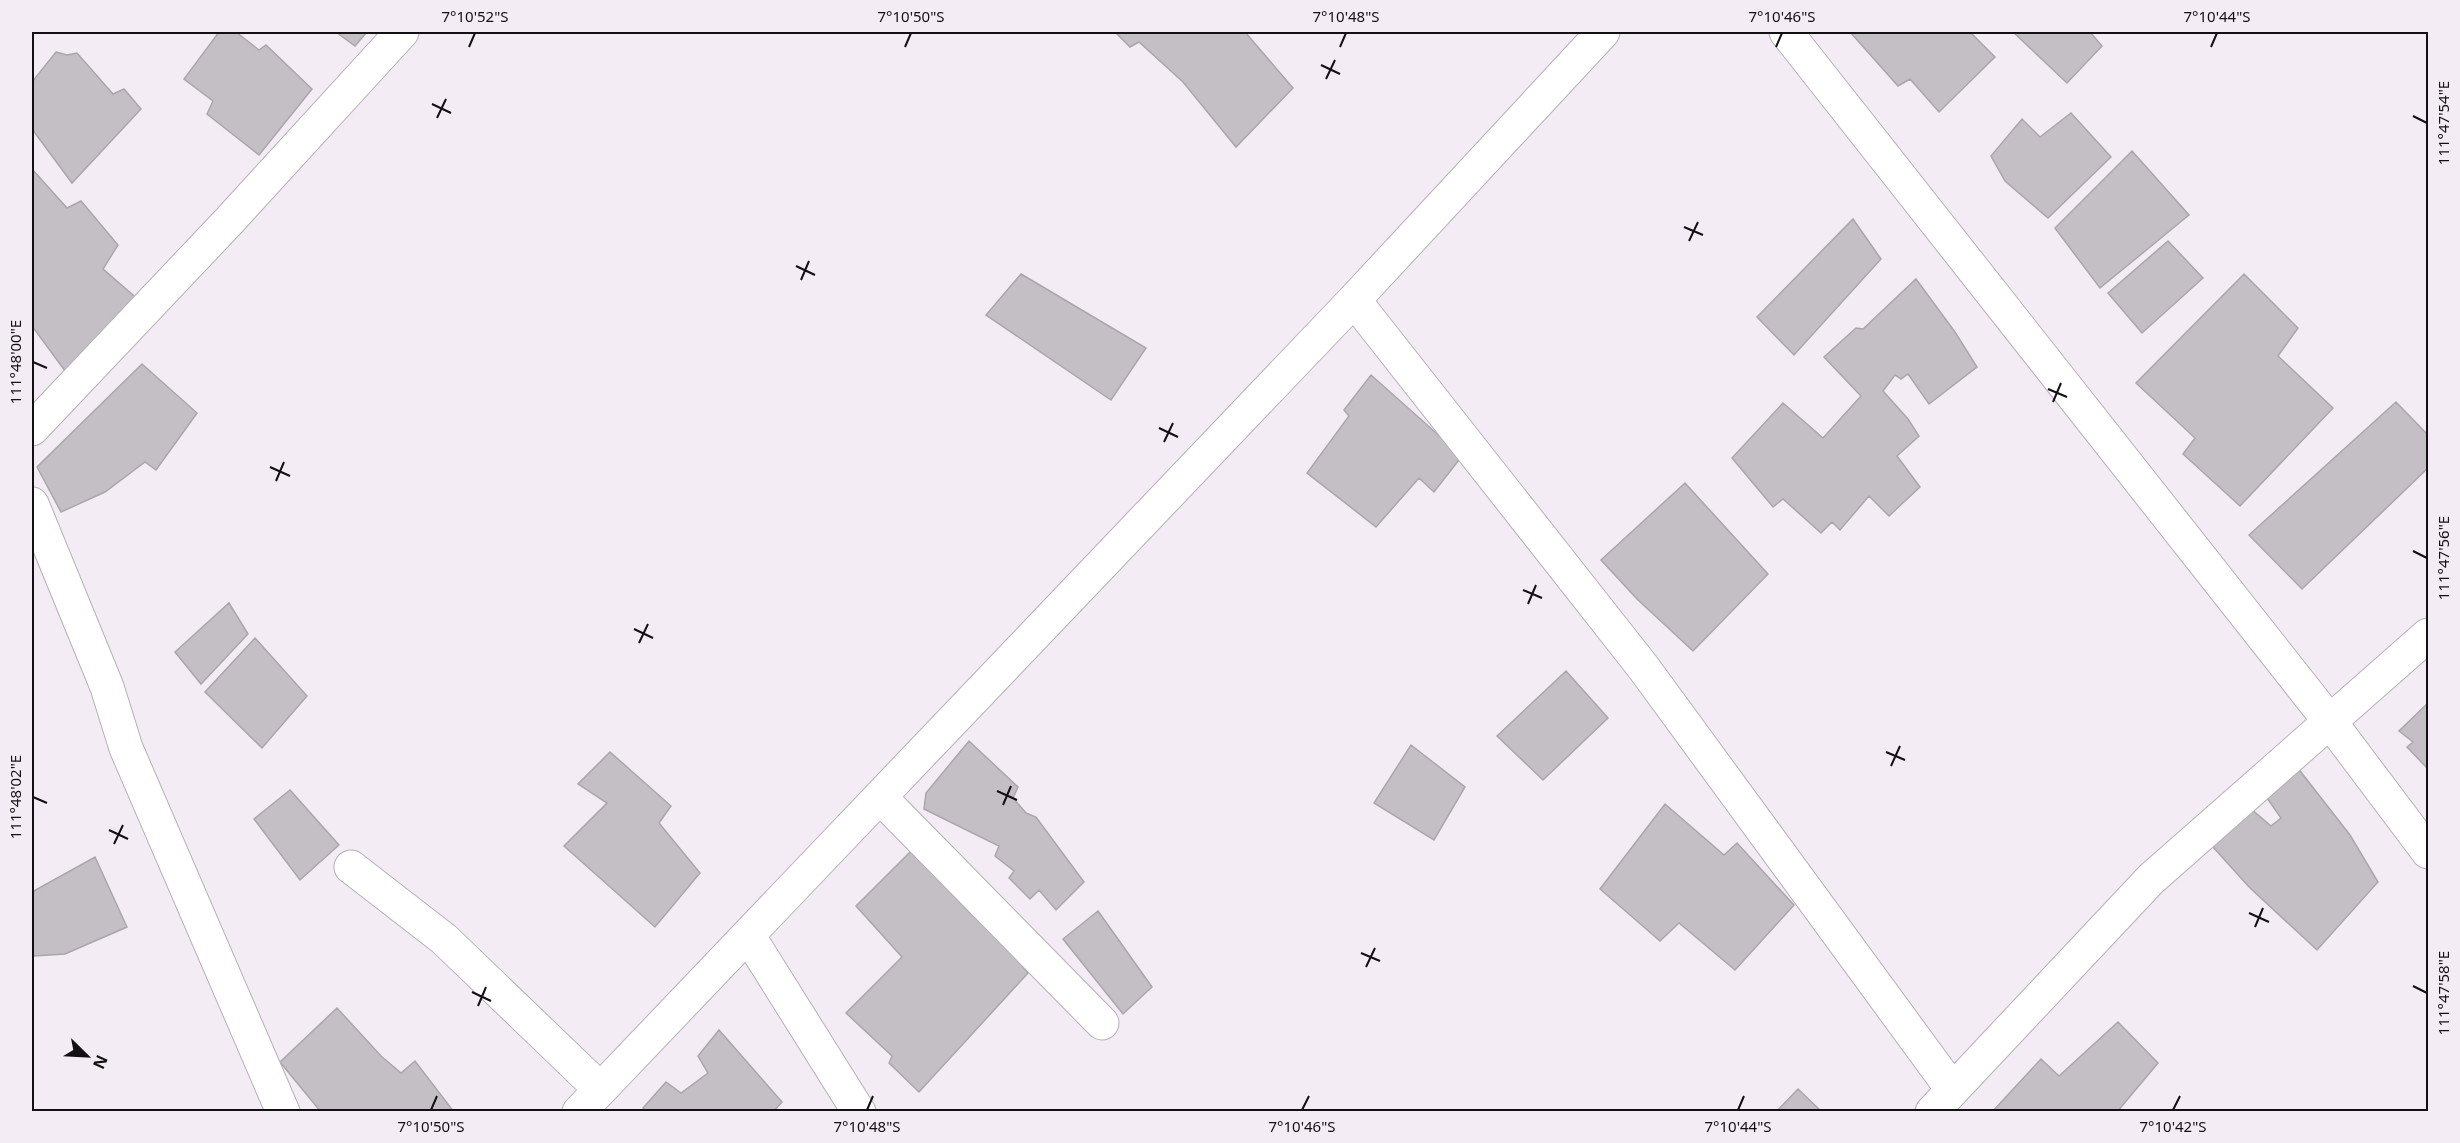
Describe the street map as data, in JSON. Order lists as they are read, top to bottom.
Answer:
{
  "north": "bottom right",
  "coordinates": [
    "7°10'52\"S",
    "7°10'50\"S",
    "7°10'48\"S",
    "7°10'46\"S",
    "7°10'44\"S",
    "111°47'54\"E",
    "111°48'00\"E",
    "111°47'56\"E",
    "111°48'02\"E",
    "111°47'58\"E",
    "7°10'42\"S"
  ]
}
